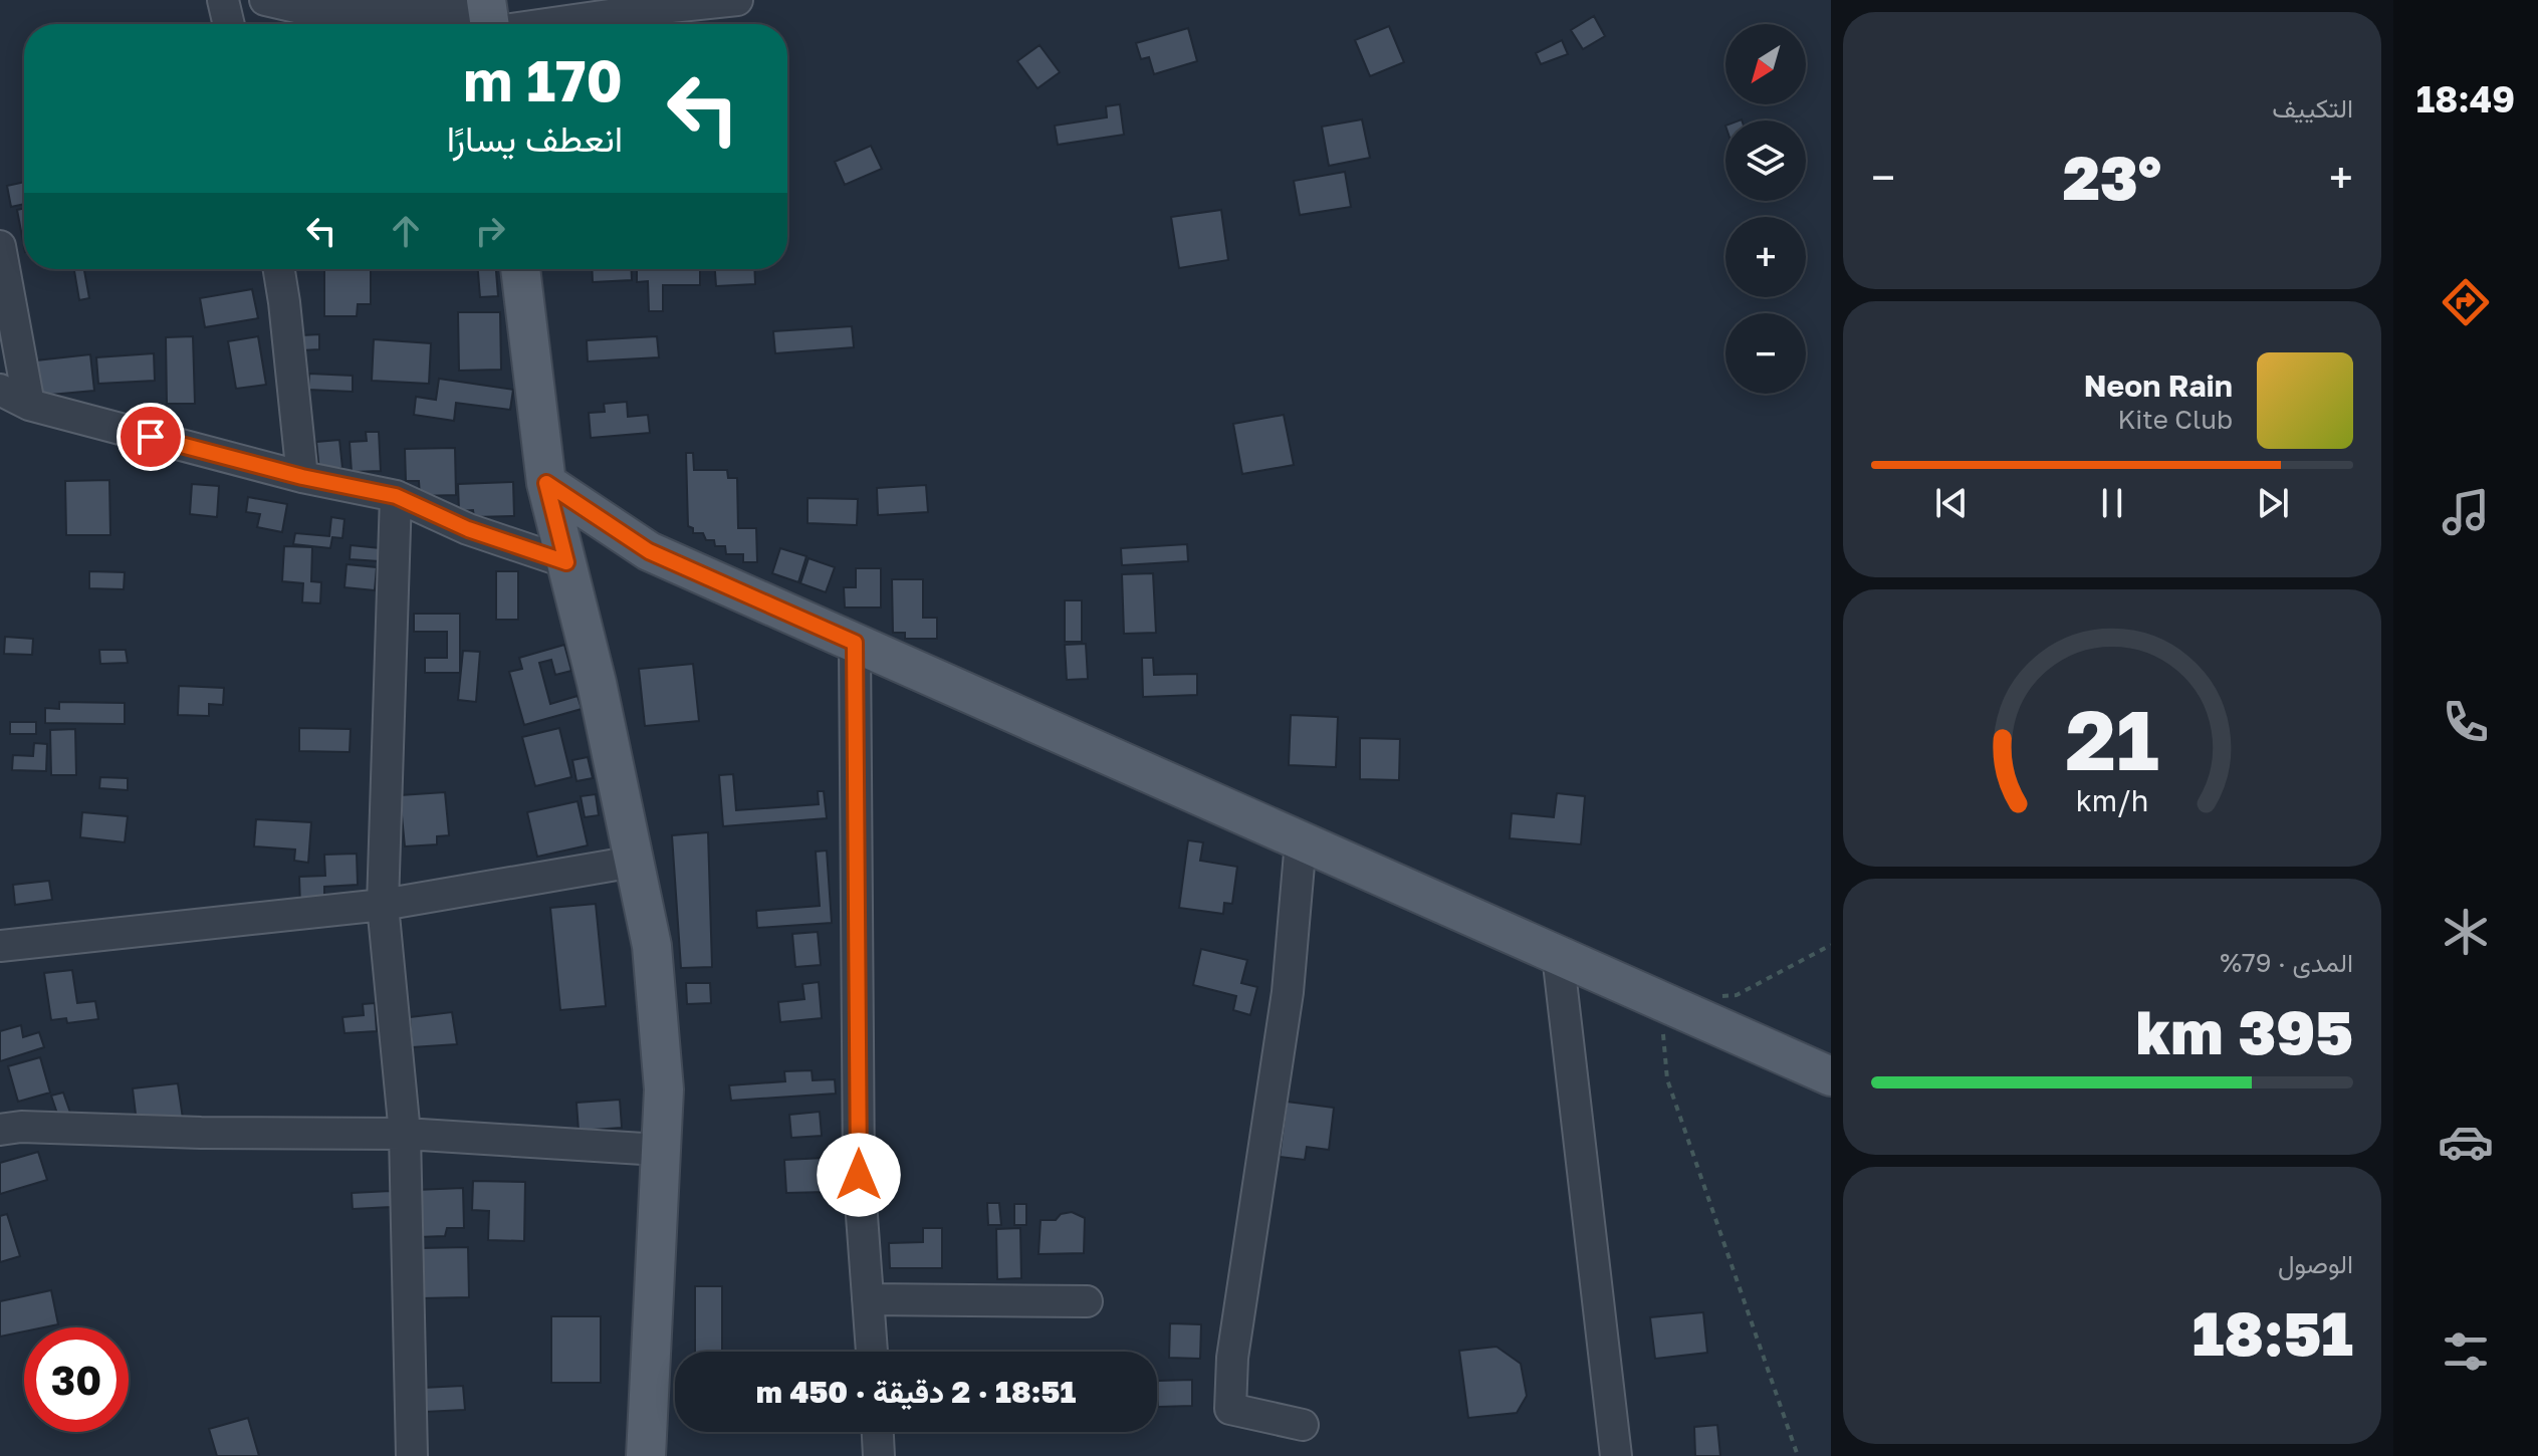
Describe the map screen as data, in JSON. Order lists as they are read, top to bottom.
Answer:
{
  "north": "bottom left",
  "page": {
    "tabs": "18:49",
    "tile": [
      "التكييف",
      ["المدى · 79%", "395 km"],
      ["الوصول", "18:51"]
    ],
    "map_buttons": ["+", "−"],
    "turn": ["170 m", "انعطف يسارًا"],
    "heat": ["−", "23°", "+"],
    "song": ["Neon Rain", "Kite Club"],
    "limit": "30",
    "trip": "18:51 · 2 دقيقة · 450 m",
    "gauge": ["21", "km/h"]
  }
}
